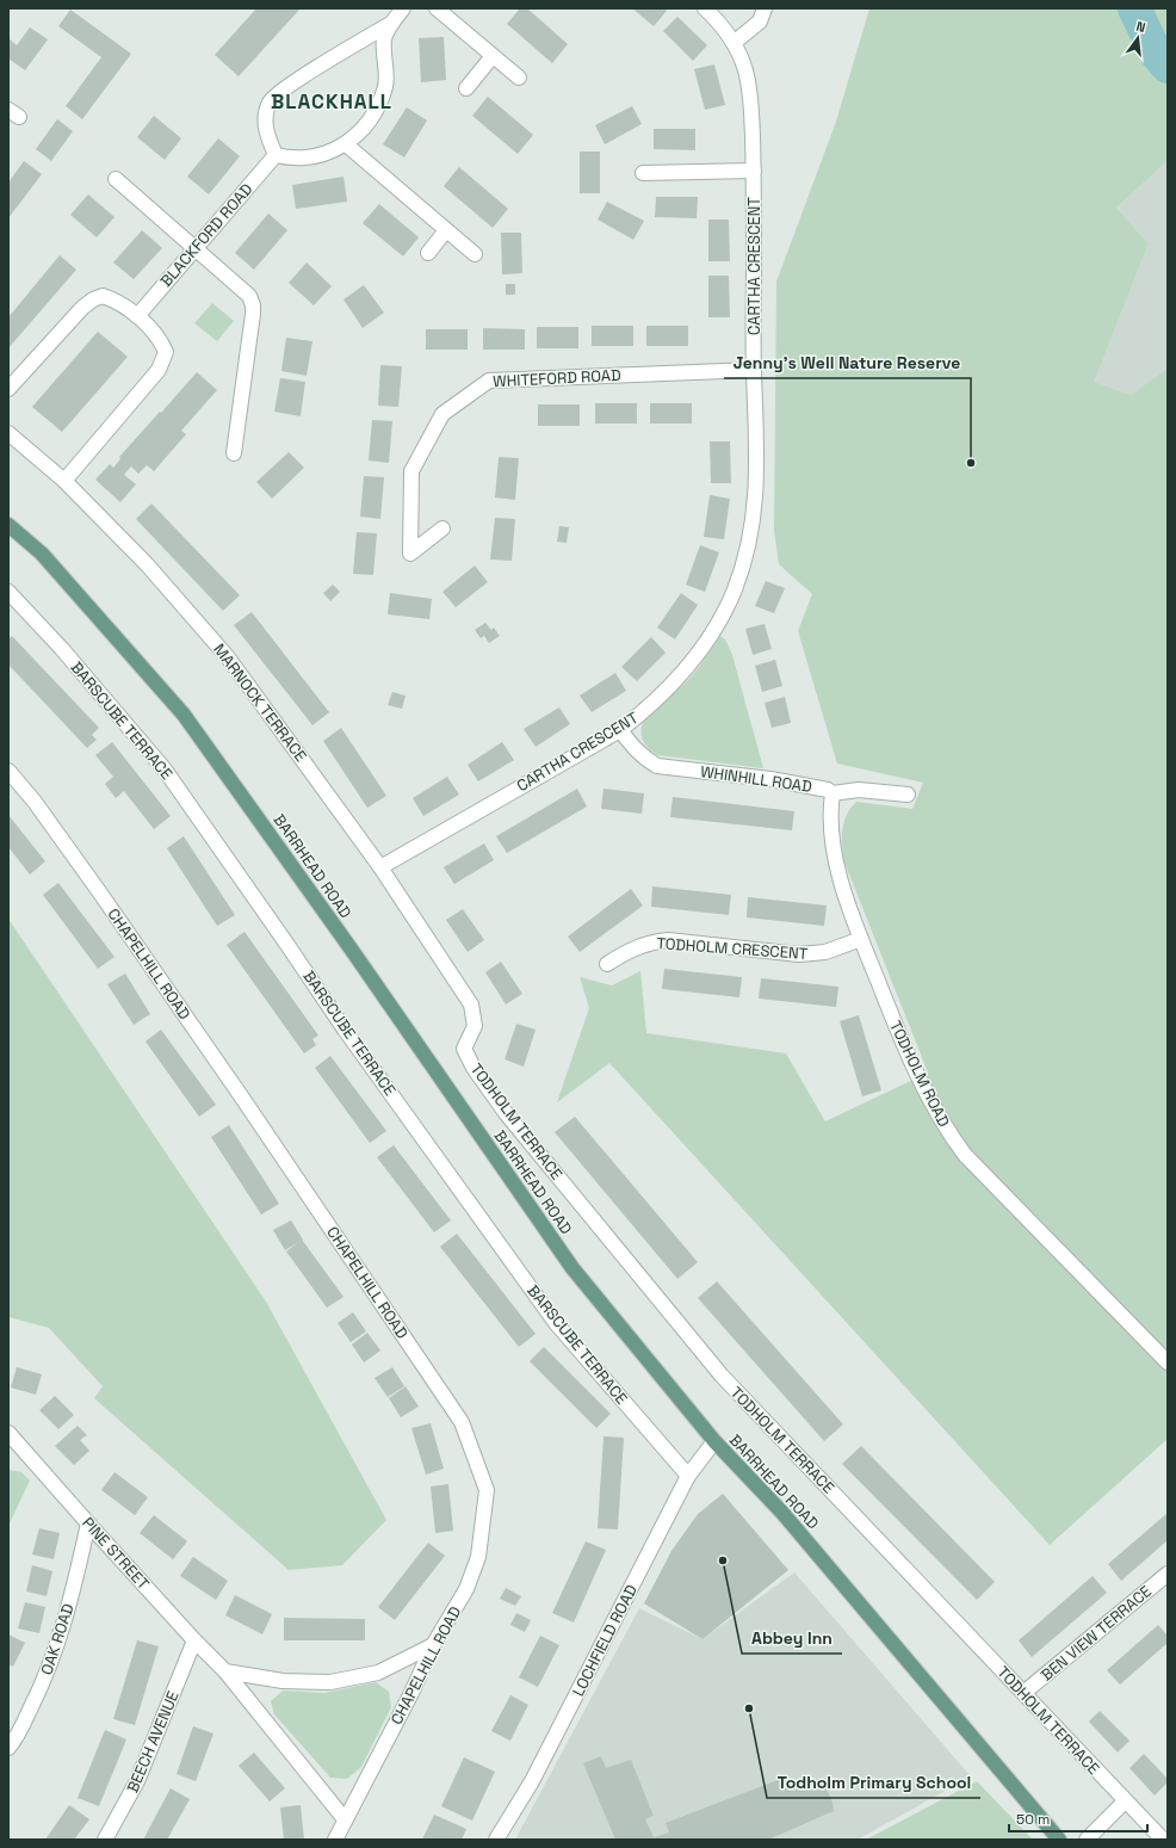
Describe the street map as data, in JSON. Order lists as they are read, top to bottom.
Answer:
{
  "streets": {
    "main road": ["BARRHEAD ROAD"],
    "street": [
      "BLACKFORD ROAD",
      "CARTHA CRESCENT",
      "WHITEFORD ROAD",
      "MARNOCK TERRACE",
      "BARSCUBE TERRACE",
      "WHINHILL ROAD",
      "TODHOLM CRESCENT",
      "CHAPELHILL ROAD",
      "TODHOLM ROAD",
      "TODHOLM TERRACE",
      "PINE STREET",
      "BEN VIEW TERRACE",
      "OAK ROAD",
      "LOCHFIELD ROAD",
      "BEECH AVENUE"
    ]
  },
  "crossings": [
    ["CARTHA CRESCENT", "WHITEFORD ROAD"],
    ["CARTHA CRESCENT", "MARNOCK TERRACE"],
    ["CARTHA CRESCENT", "WHINHILL ROAD"],
    ["MARNOCK TERRACE", "TODHOLM TERRACE"],
    ["BARSCUBE TERRACE", "LOCHFIELD ROAD"],
    ["WHINHILL ROAD", "TODHOLM ROAD"],
    ["BARRHEAD ROAD", "LOCHFIELD ROAD"],
    ["TODHOLM CRESCENT", "TODHOLM ROAD"],
    ["CHAPELHILL ROAD", "PINE STREET"],
    ["TODHOLM TERRACE", "BEN VIEW TERRACE"],
    ["PINE STREET", "OAK ROAD"],
    ["PINE STREET", "BEECH AVENUE"]
  ],
  "districts": ["BLACKHALL"],
  "places": ["Jenny's Well Nature Reserve", "Abbey Inn", "Todholm Primary School"],
  "scale_bar": "50 m",
  "north": "top"
}
